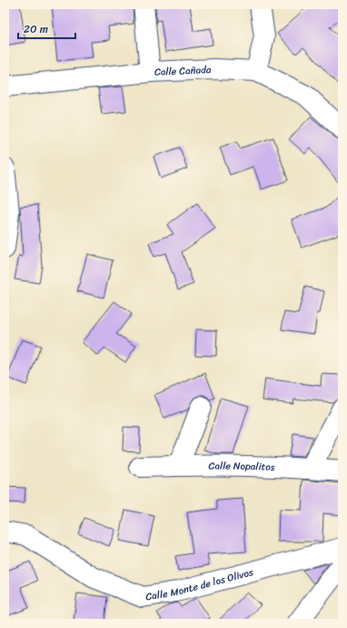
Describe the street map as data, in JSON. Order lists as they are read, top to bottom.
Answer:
{
  "streets": {
    "street": ["Calle Cañada", "Calle Nopalitos", "Calle Monte de los Olivos"]
  },
  "scale_bar": "20 m"
}
